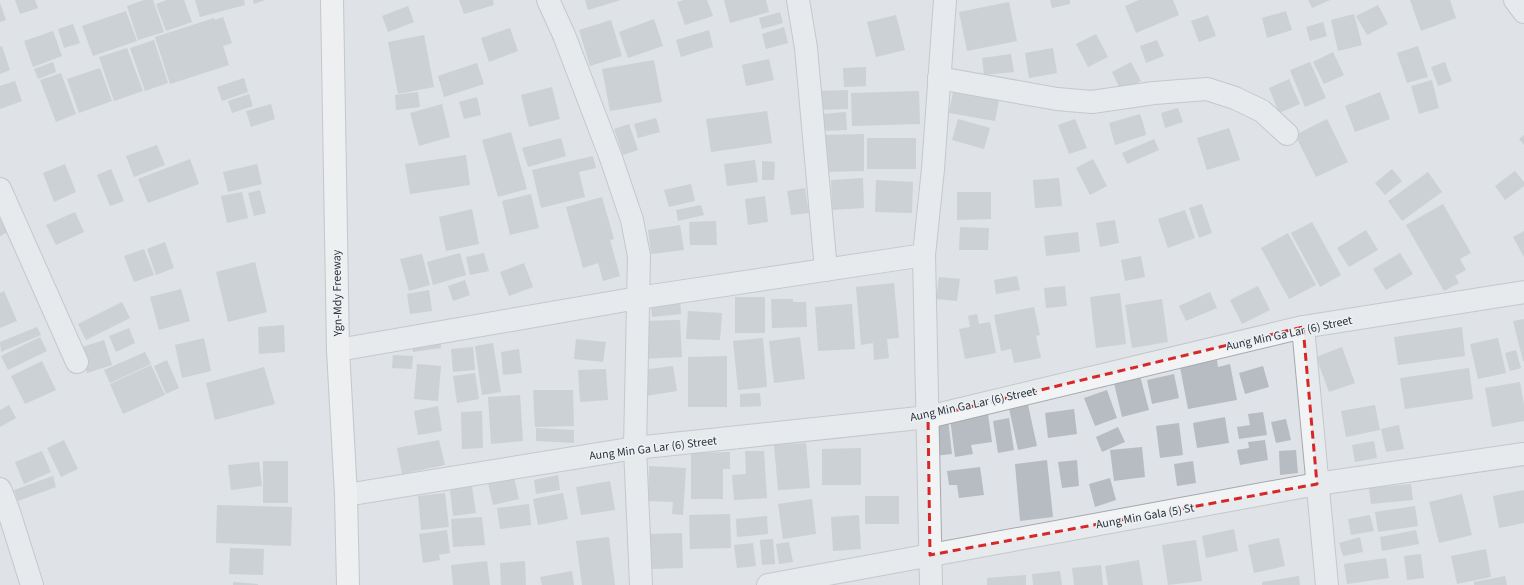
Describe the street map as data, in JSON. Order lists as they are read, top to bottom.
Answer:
{
  "streets": {
    "main road": ["Ygn-Mdy Freeway"],
    "street": ["Aung Min Ga Lar (6) Street", "Aung Min Gala (5) St"]
  },
  "crossings": [
    ["Ygn-Mdy Freeway", "Aung Min Ga Lar (6) Street"]
  ]
}
